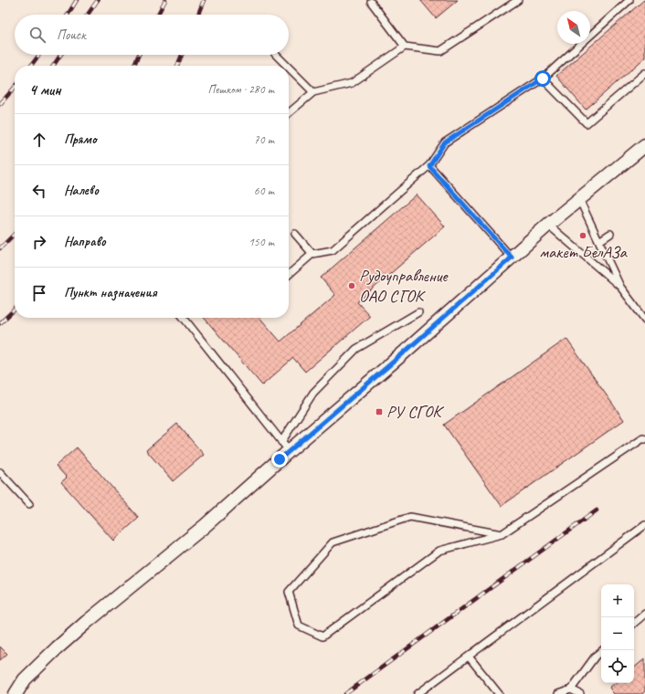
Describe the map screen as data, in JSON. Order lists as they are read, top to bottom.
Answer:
{
  "places": {
    "other": ["макет БелАЗа", "Рудоуправление ОАО СГОК"],
    "transit": ["РУ СГОК"]
  },
  "north": "top left",
  "page": {
    "search": "Поиск",
    "heading": ["4 мин", "Пешком · 280 m"],
    "list": [
      ["Прямо", "70 m"],
      ["Налево", "60 m"],
      ["Направо", "150 m"],
      "Пункт назначения"
    ],
    "map_buttons": ["+", "−"]
  }
}
